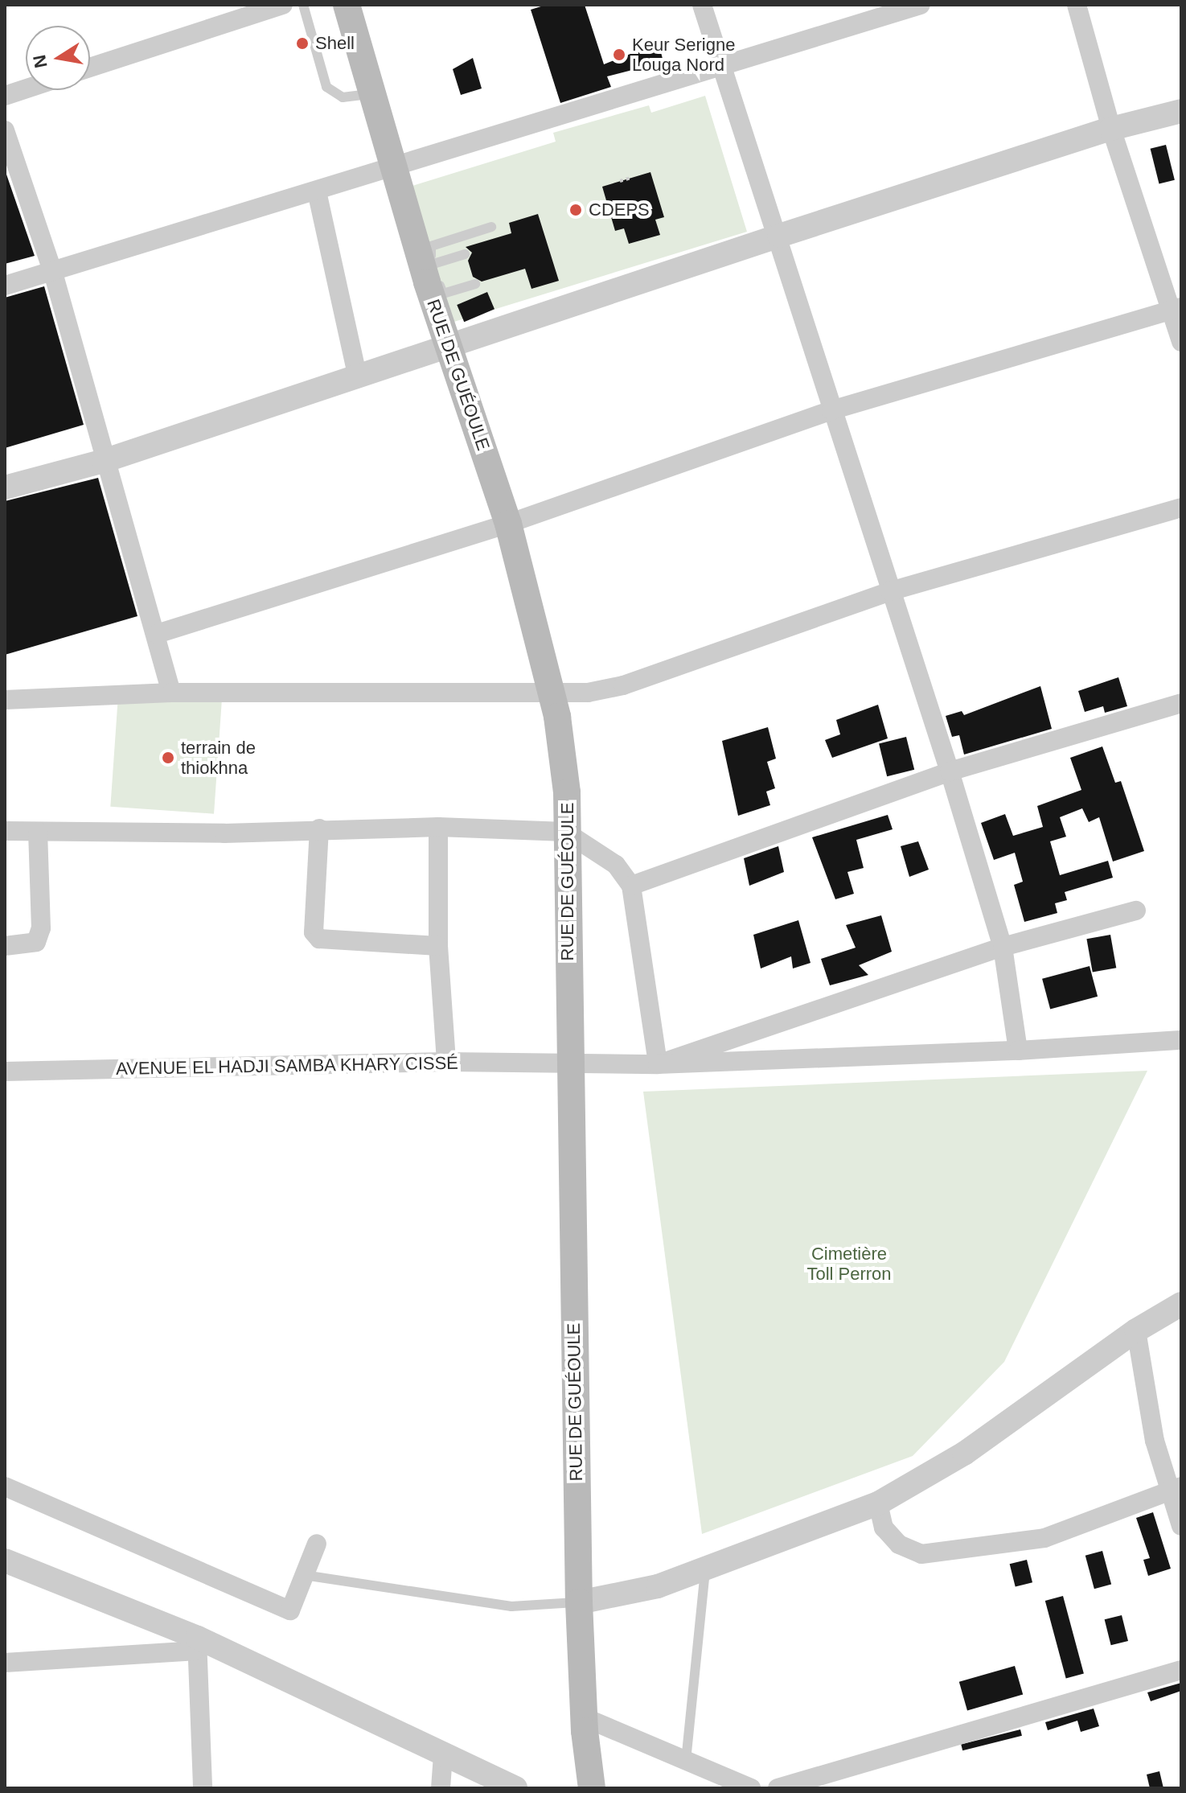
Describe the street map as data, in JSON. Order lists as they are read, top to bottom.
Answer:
{
  "streets": {
    "main road": ["RUE DE GUÉOULE"],
    "street": ["AVENUE EL HADJI SAMBA KHARY CISSÉ"]
  },
  "crossings": [
    ["RUE DE GUÉOULE", "AVENUE EL HADJI SAMBA KHARY CISSÉ"]
  ],
  "parks": ["Cimetière Toll Perron"],
  "places": [
    "Shell",
    "Keur Serigne Louga Nord",
    "CDEPS",
    "terrain de thiokhna"
  ],
  "north": "left"
}
